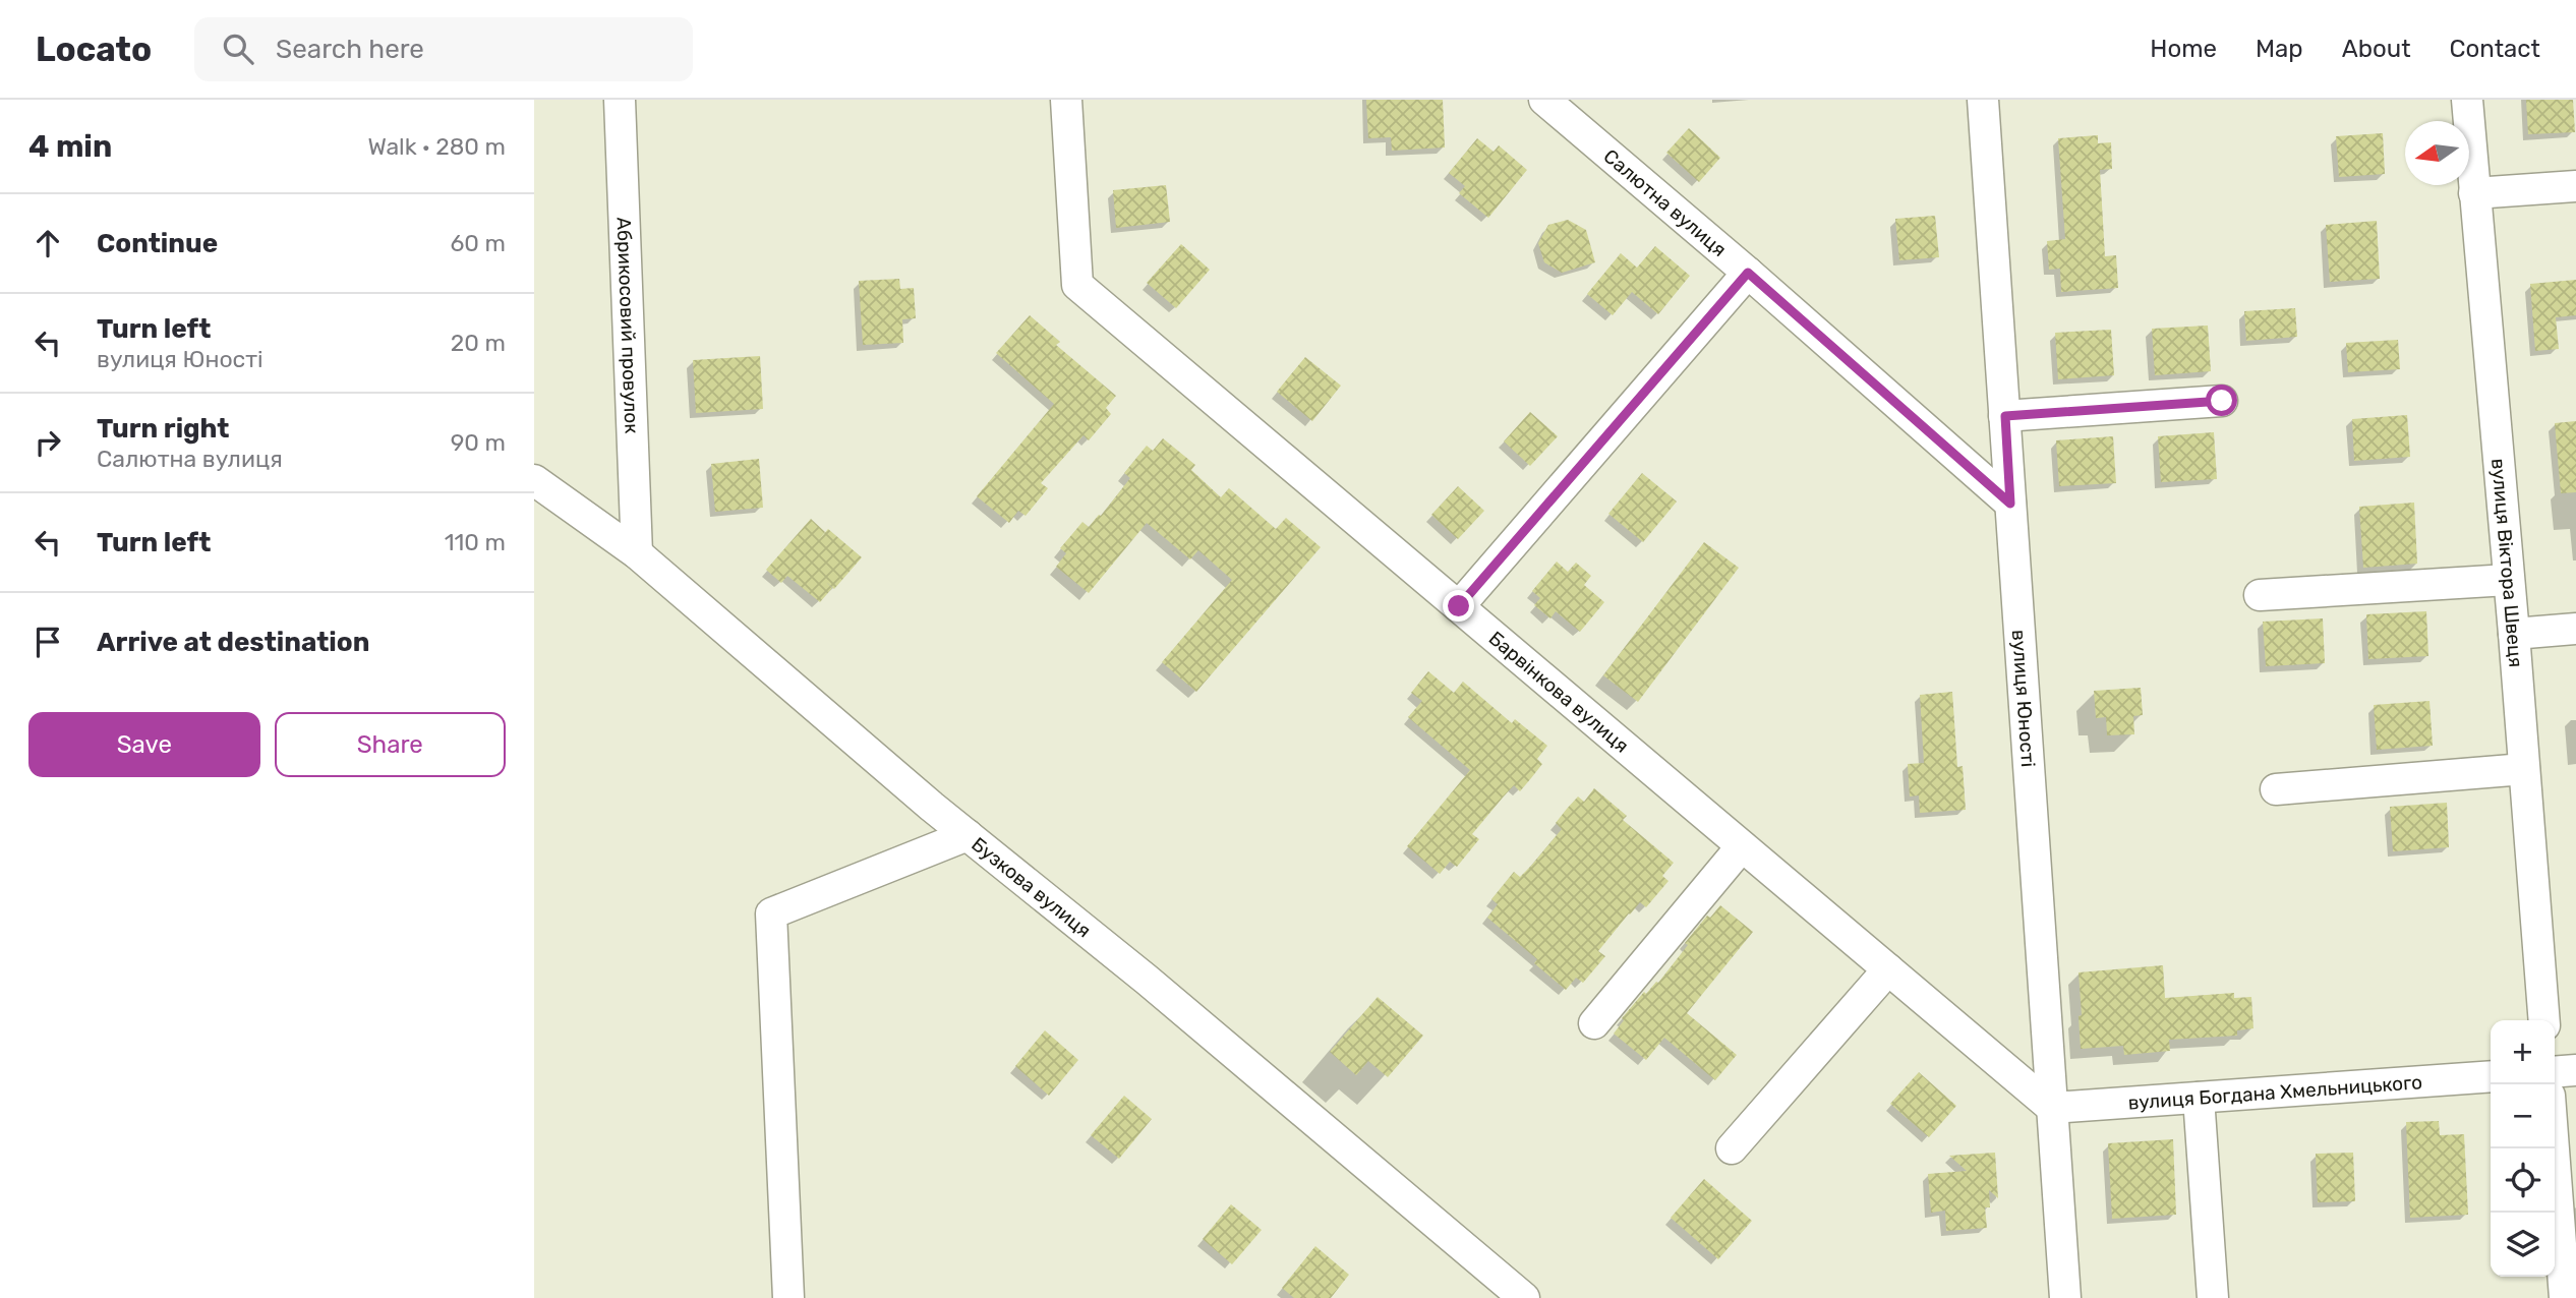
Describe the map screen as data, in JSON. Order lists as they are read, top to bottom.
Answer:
{
  "streets": {
    "street": [
      "Салютна вулиця",
      "Абрикосовий провулок",
      "вулиця Віктора Швеця",
      "Барвінкова вулиця",
      "вулиця Юності",
      "Бузкова вулиця",
      "вулиця Богдана Хмельницького"
    ]
  },
  "crossings": [
    ["Салютна вулиця", "вулиця Юності"],
    ["Абрикосовий провулок", "Бузкова вулиця"],
    ["Барвінкова вулиця", "вулиця Юності"],
    ["Барвінкова вулиця", "вулиця Богдана Хмельницького"],
    ["вулиця Юності", "вулиця Богдана Хмельницького"]
  ],
  "north": "left",
  "page": {
    "header": "Locato",
    "search": "Search here",
    "nav": [
      "Home",
      "Map",
      "About",
      "Contact"
    ],
    "heading": ["4 min", "Walk · 280 m"],
    "list": [
      ["Continue", "60 m"],
      ["Turn left", "вулиця Юності", "20 m"],
      ["Turn right", "Салютна вулиця", "90 m"],
      ["Turn left", "110 m"],
      "Arrive at destination"
    ],
    "buttons": ["Save", "Share"],
    "map_buttons": ["+", "−"]
  }
}
